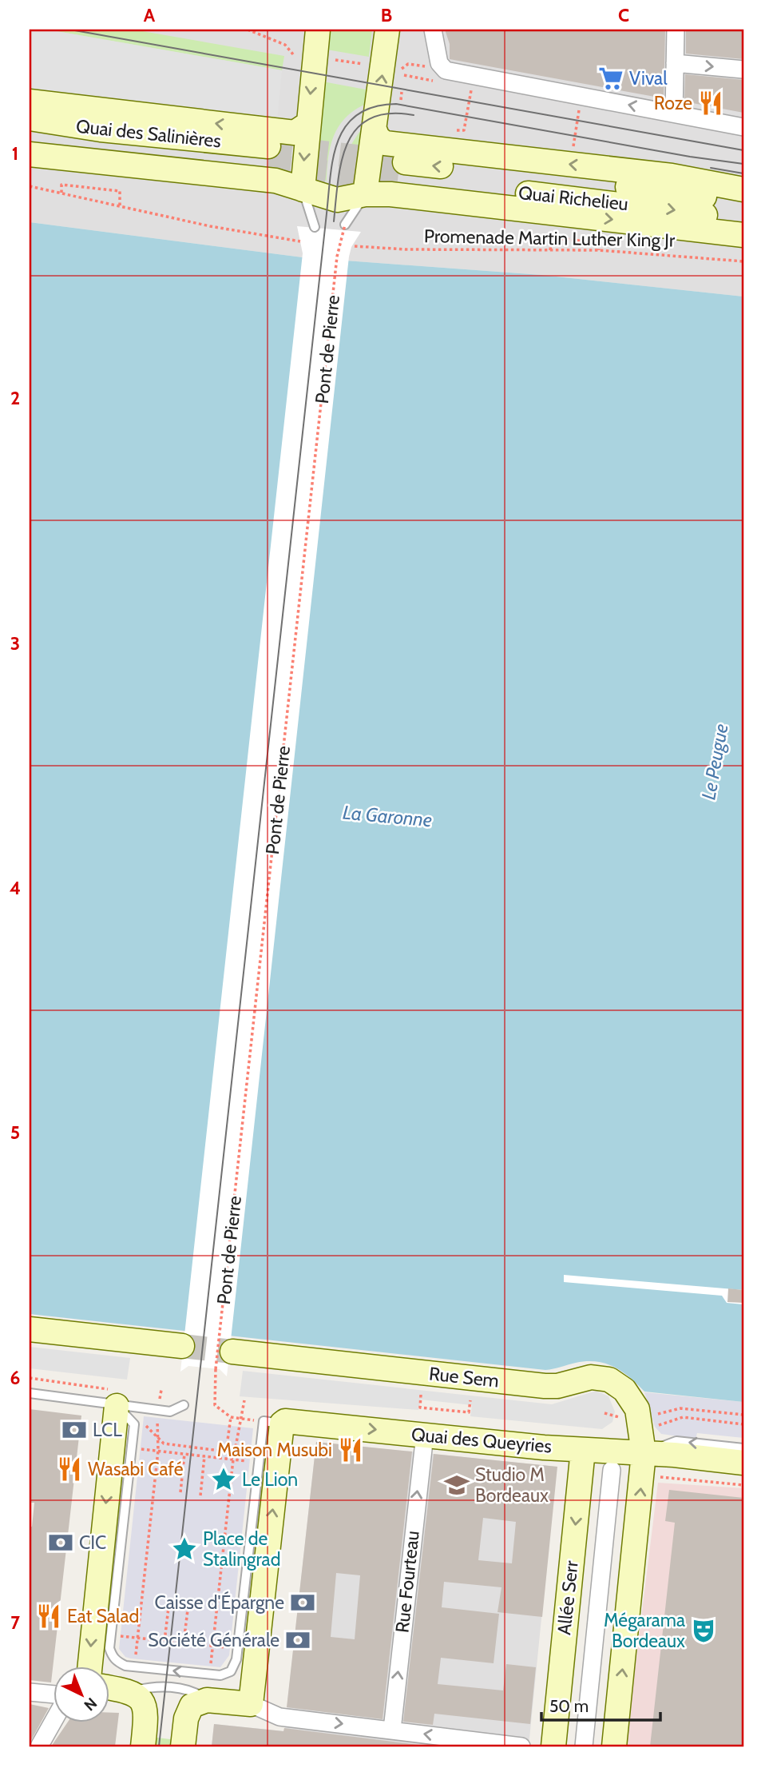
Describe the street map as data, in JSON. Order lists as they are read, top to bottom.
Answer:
{
  "streets": {
    "main road": [
      "Quai des Salinières",
      "Quai Richelieu",
      "Rue Sem",
      "Quai des Queyries",
      "Allée Serr"
    ],
    "street": ["Rue Fourteau"],
    "path": ["Promenade Martin Luther King Jr", "Pont de Pierre"]
  },
  "crossings": [
    ["Rue Sem", "Quai des Queyries"],
    ["Quai des Queyries", "Rue Fourteau"],
    ["Quai des Queyries", "Allée Serr"]
  ],
  "one_way": ["Rue Fourteau"],
  "water": ["Le Peugue", "La Garonne"],
  "places": {
    "supermarket": ["Vival"],
    "restaurant": [
      "Roze",
      "Maison Musubi",
      "Wasabi Café",
      "Eat Salad"
    ],
    "bank": [
      "LCL",
      "CIC",
      "Caisse d'Épargne",
      "Société Générale"
    ],
    "place": ["Le Lion", "Place de Stalingrad"],
    "school or university": ["Studio M Bordeaux"],
    "theatre": ["Mégarama Bordeaux"]
  },
  "scale_bar": "50 m",
  "north": "bottom right",
  "grid": {
    "columns": ["A", "B", "C"],
    "rows": [
      "1",
      "2",
      "3",
      "4",
      "5",
      "6",
      "7"
    ]
  }
}
